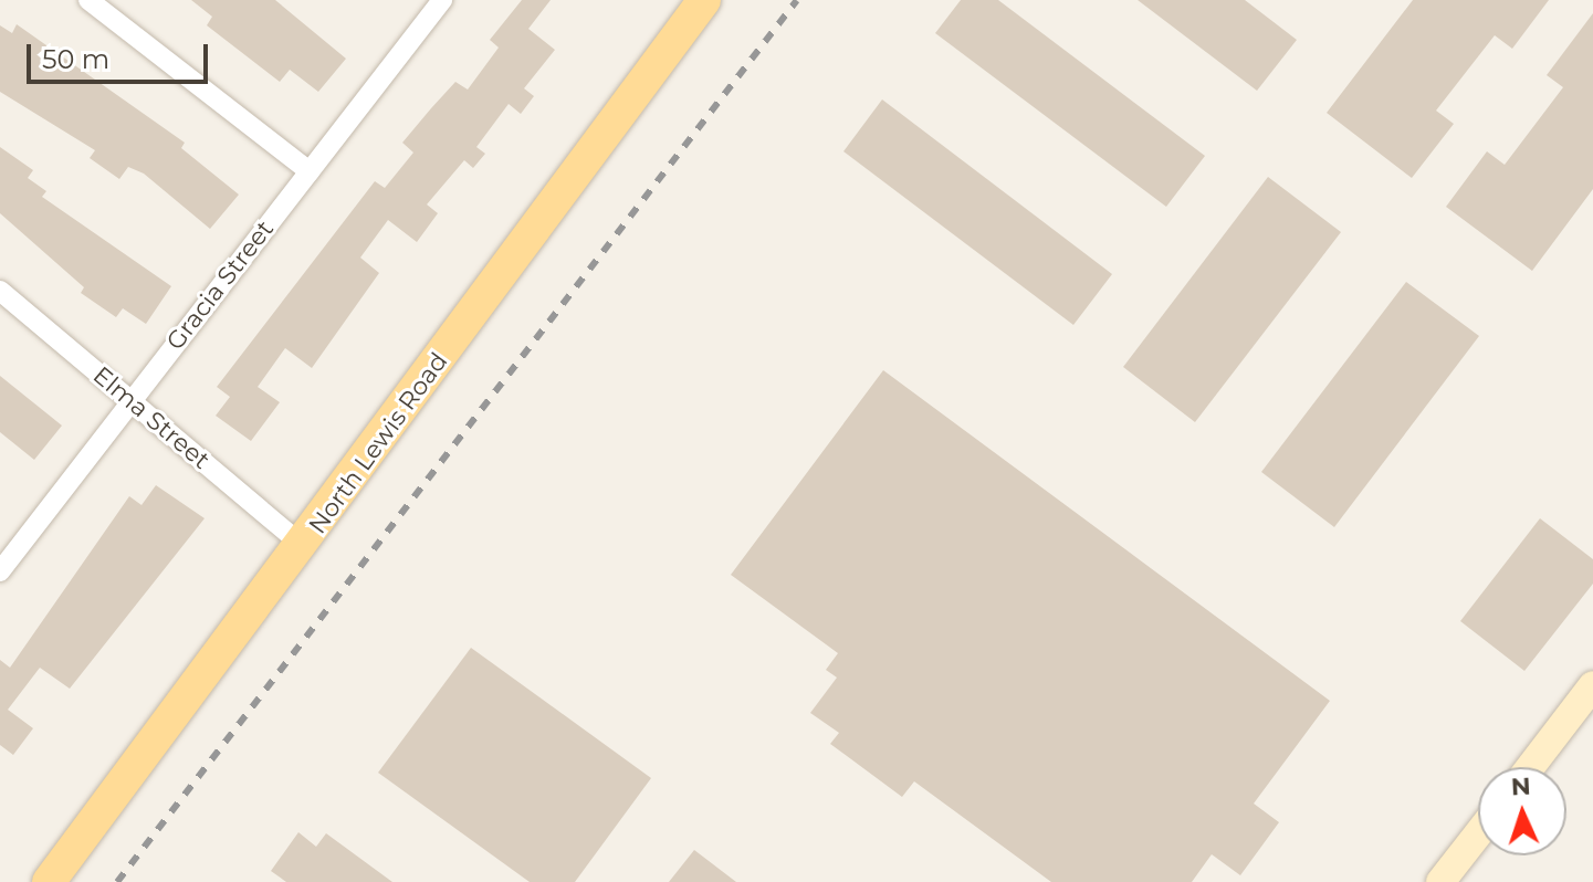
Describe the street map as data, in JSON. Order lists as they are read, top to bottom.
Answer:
{
  "streets": {
    "main road": ["North Lewis Road"],
    "street": ["Gracia Street", "Elma Street"]
  },
  "crossings": [
    ["Gracia Street", "Elma Street"],
    ["Elma Street", "North Lewis Road"]
  ],
  "scale_bar": "50 m",
  "north": "top"
}
